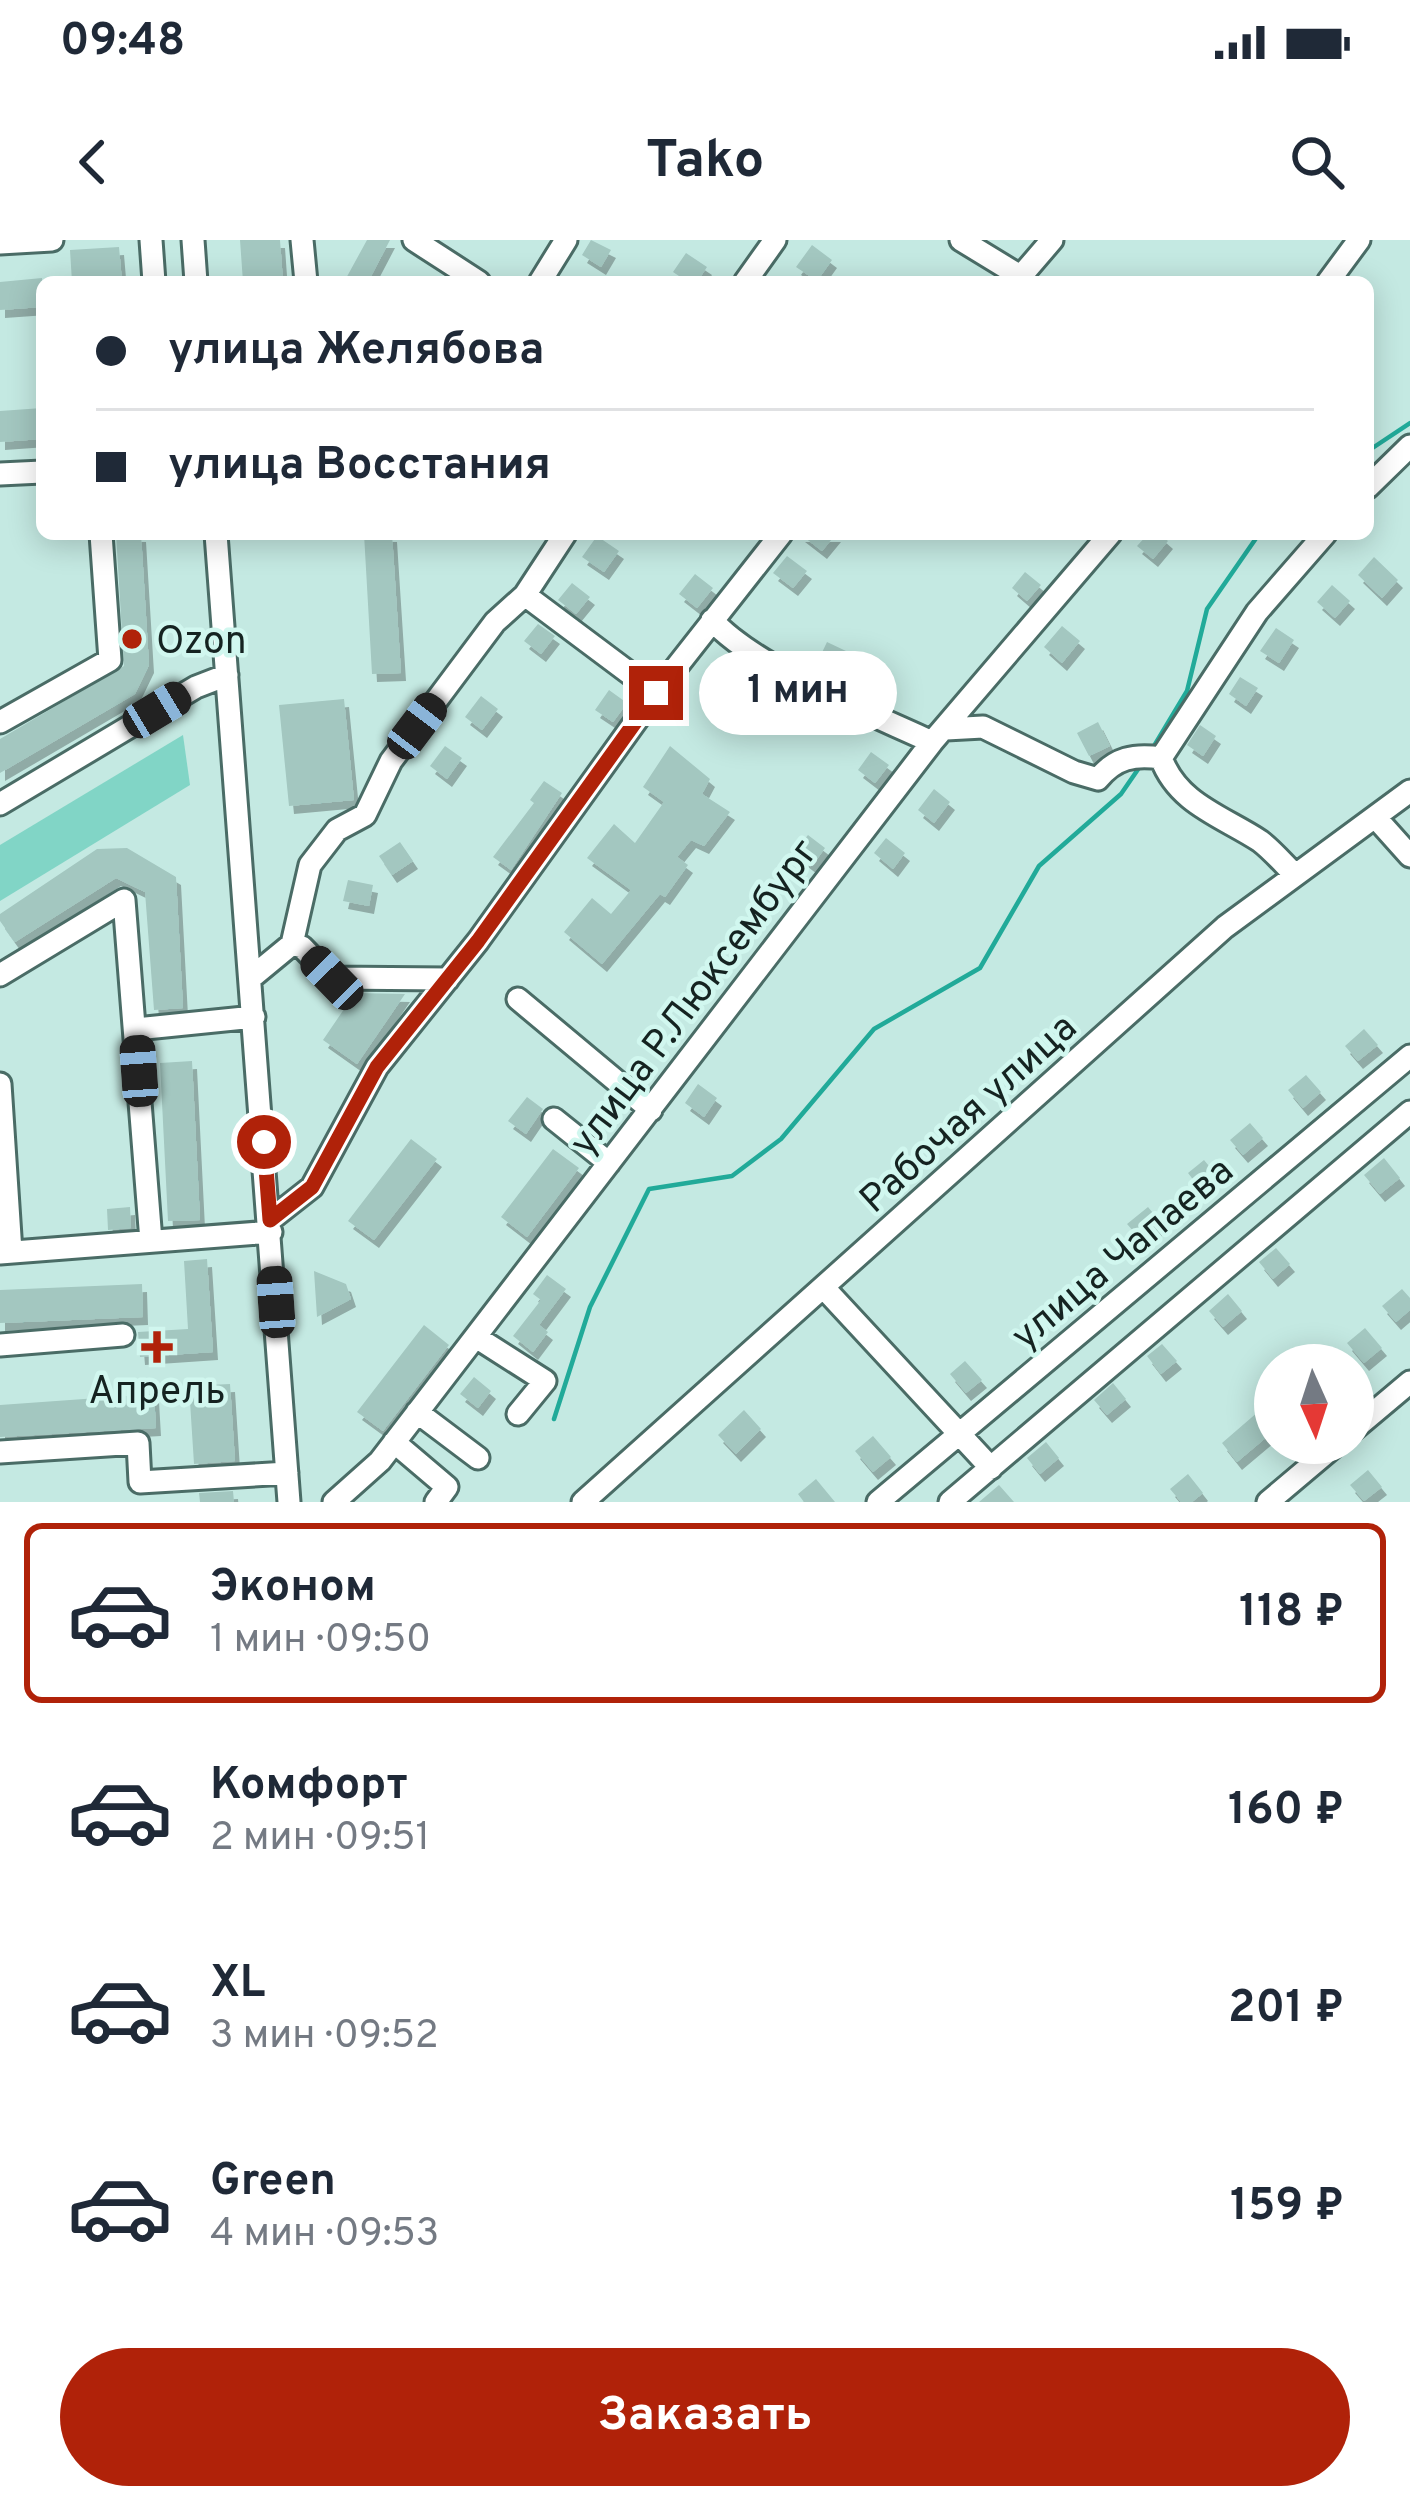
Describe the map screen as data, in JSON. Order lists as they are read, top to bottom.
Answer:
{
  "streets": {
    "street": ["улица Р.Люксембург", "Рабочая улица", "улица Чапаева"]
  },
  "places": {
    "other": ["Ozon"],
    "health": ["Апрель"]
  },
  "north": "bottom",
  "page": {
    "status": "09:48",
    "header": "Tako",
    "banner": ["улица Желябова", "улица Восстания"],
    "bubble": "1 мин",
    "list": [
      {
        "name": "Эконом",
        "note": "1 мин · 09:50",
        "value": "118 ₽"
      },
      {
        "name": "Комфорт",
        "note": "2 мин · 09:51",
        "value": "160 ₽"
      },
      {
        "name": "XL",
        "note": "3 мин · 09:52",
        "value": "201 ₽"
      },
      {
        "name": "Green",
        "note": "4 мин · 09:53",
        "value": "159 ₽"
      }
    ],
    "buttons": "Заказать"
  }
}
